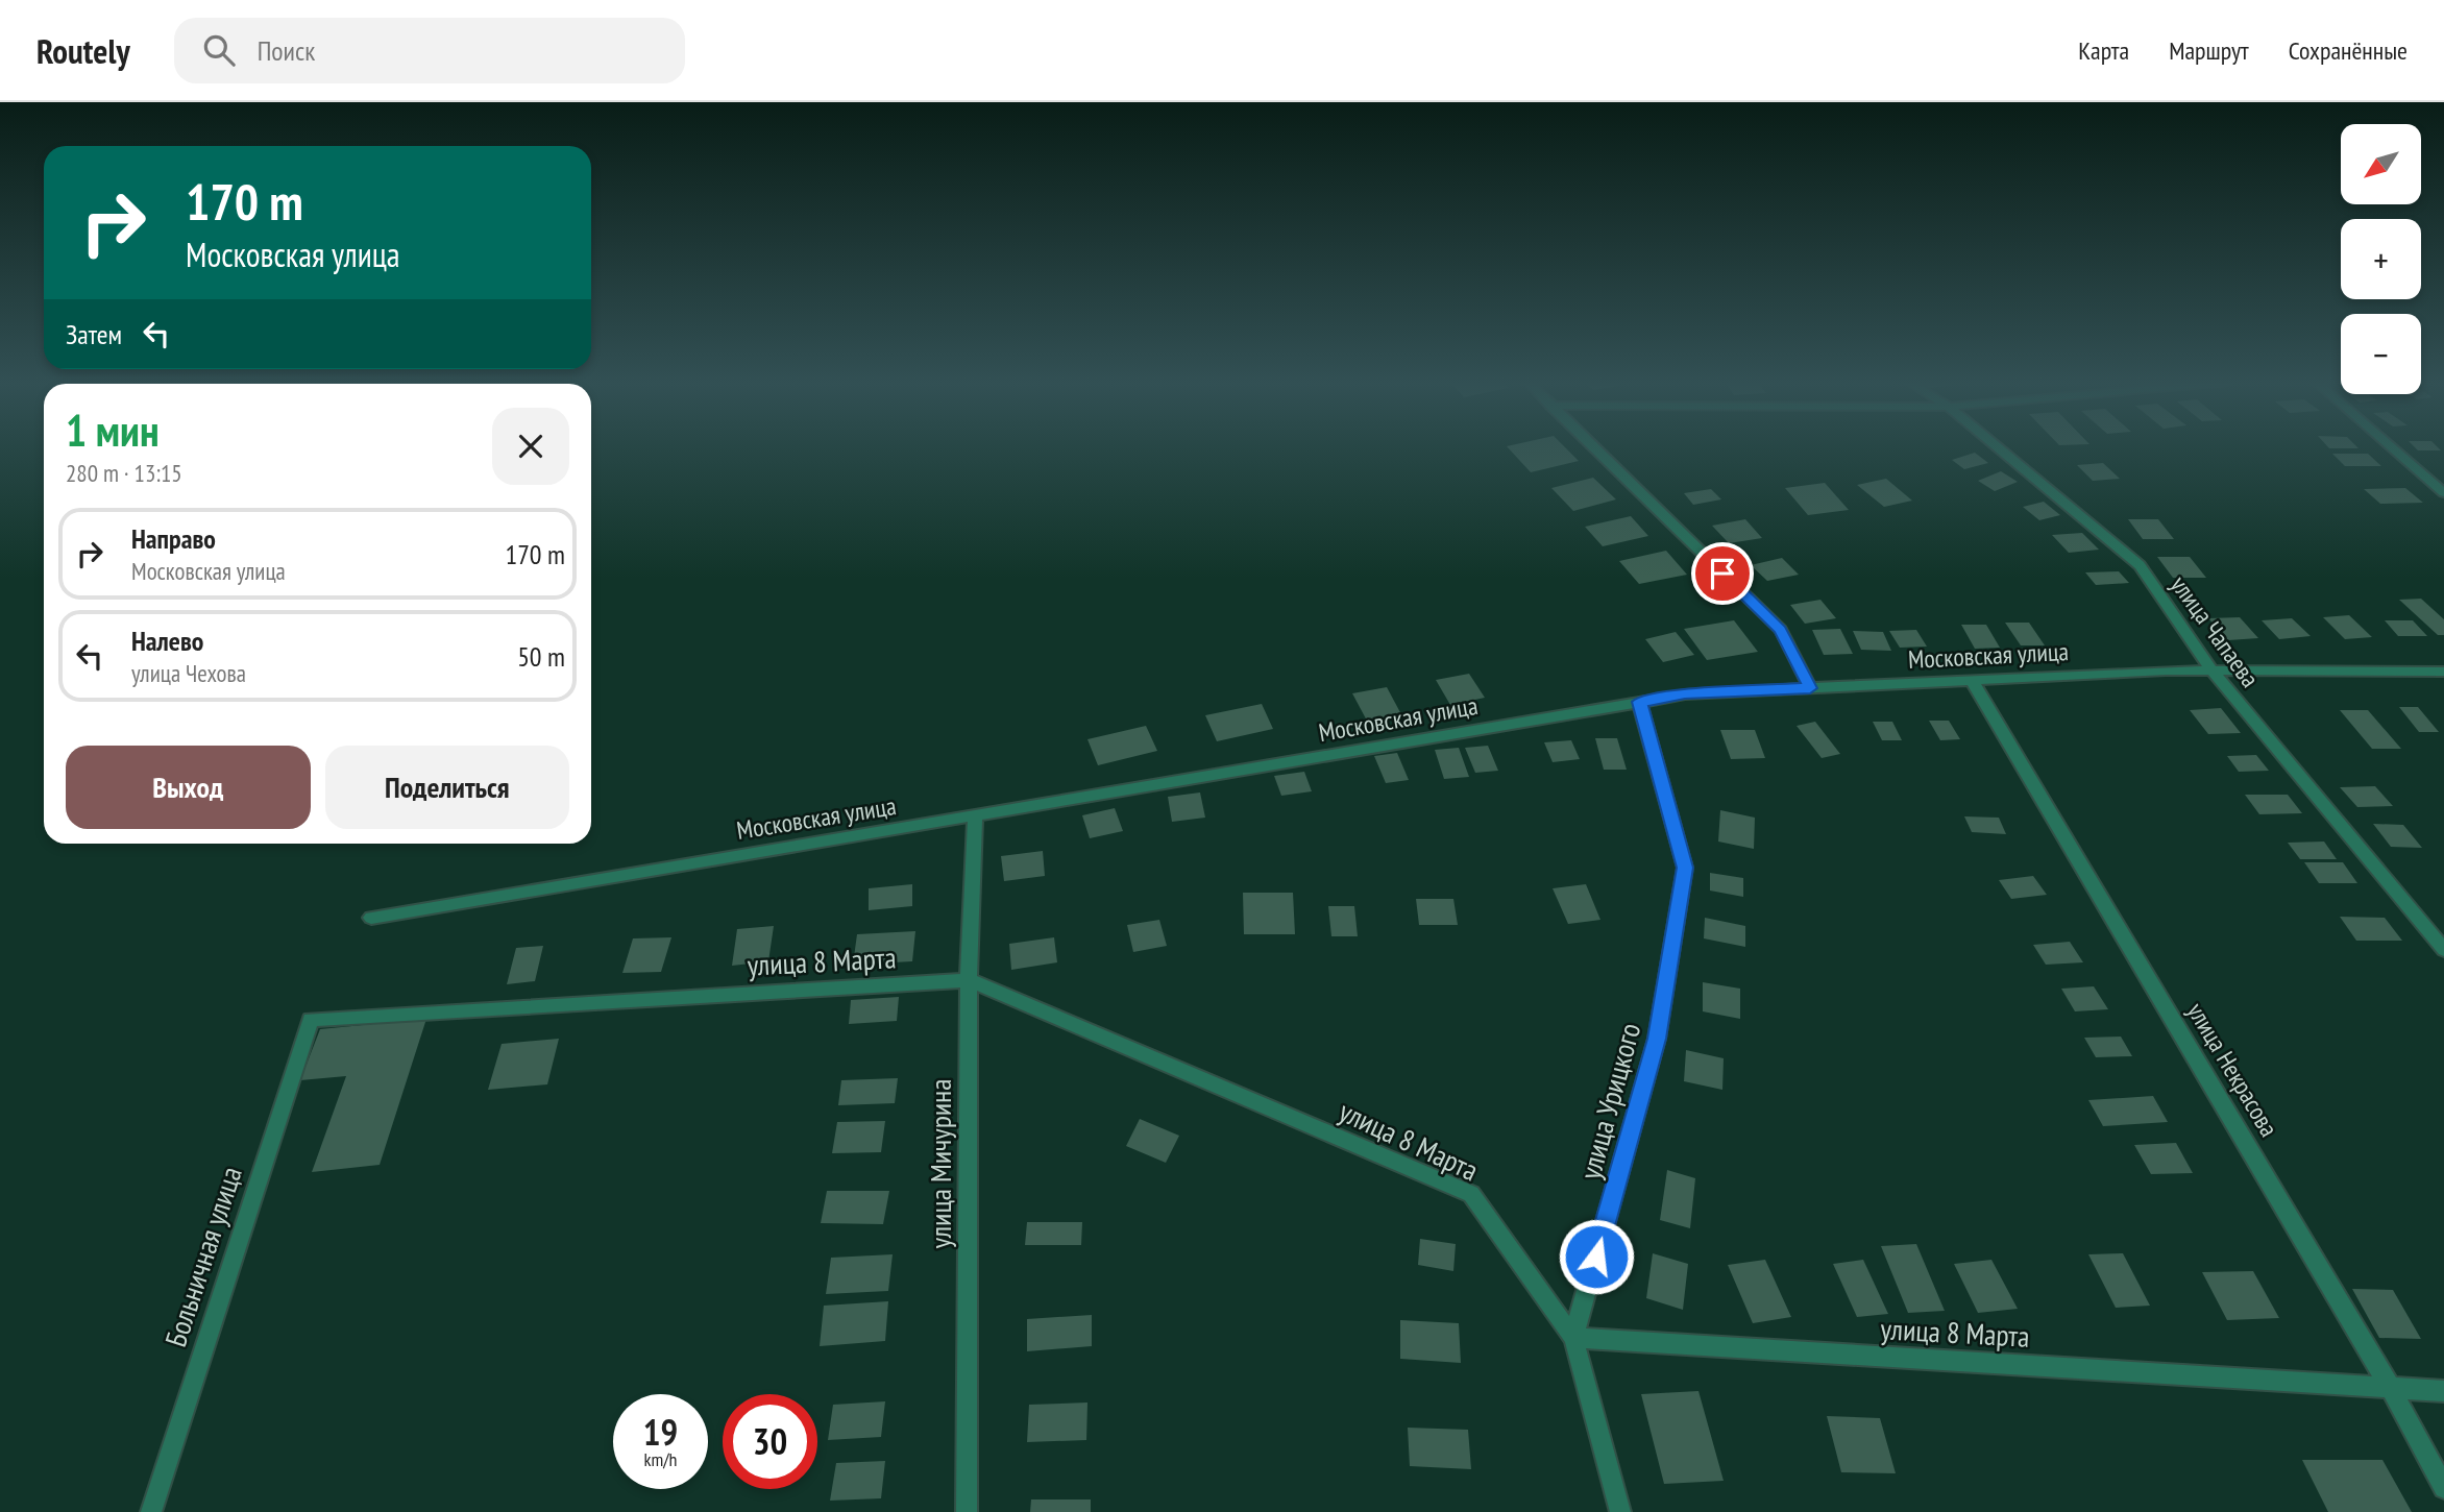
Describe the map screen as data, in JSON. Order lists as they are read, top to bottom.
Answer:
{
  "streets": {
    "street": [
      "улица Чапаева",
      "Московская улица",
      "улица 8 Марта",
      "улица Некрасова",
      "улица Урицкого",
      "улица Мичурина",
      "Больничная улица"
    ]
  },
  "crossings": [
    ["улица Чапаева", "Московская улица"],
    ["Московская улица", "улица Некрасова"],
    ["Московская улица", "улица Урицкого"],
    ["Московская улица", "улица Мичурина"],
    ["улица 8 Марта", "улица Некрасова"],
    ["улица 8 Марта", "улица Урицкого"],
    ["улица 8 Марта", "улица Мичурина"],
    ["улица 8 Марта", "Больничная улица"]
  ],
  "north": "bottom left",
  "page": {
    "header": "Routely",
    "search": "Поиск",
    "nav": ["Карта", "Маршрут", "Сохранённые"],
    "map_buttons": ["+", "−"],
    "turn": ["170 m", "Московская улица"],
    "then": "Затем",
    "heading": ["1 мин", "280 m · 13:15"],
    "list": [
      {
        "name": "Направо",
        "note": "Московская улица",
        "value": "170 m"
      },
      {
        "name": "Налево",
        "note": "улица Чехова",
        "value": "50 m"
      }
    ],
    "buttons": ["Выход", "Поделиться"],
    "speed": "19 km/h",
    "limit": "30"
  }
}
